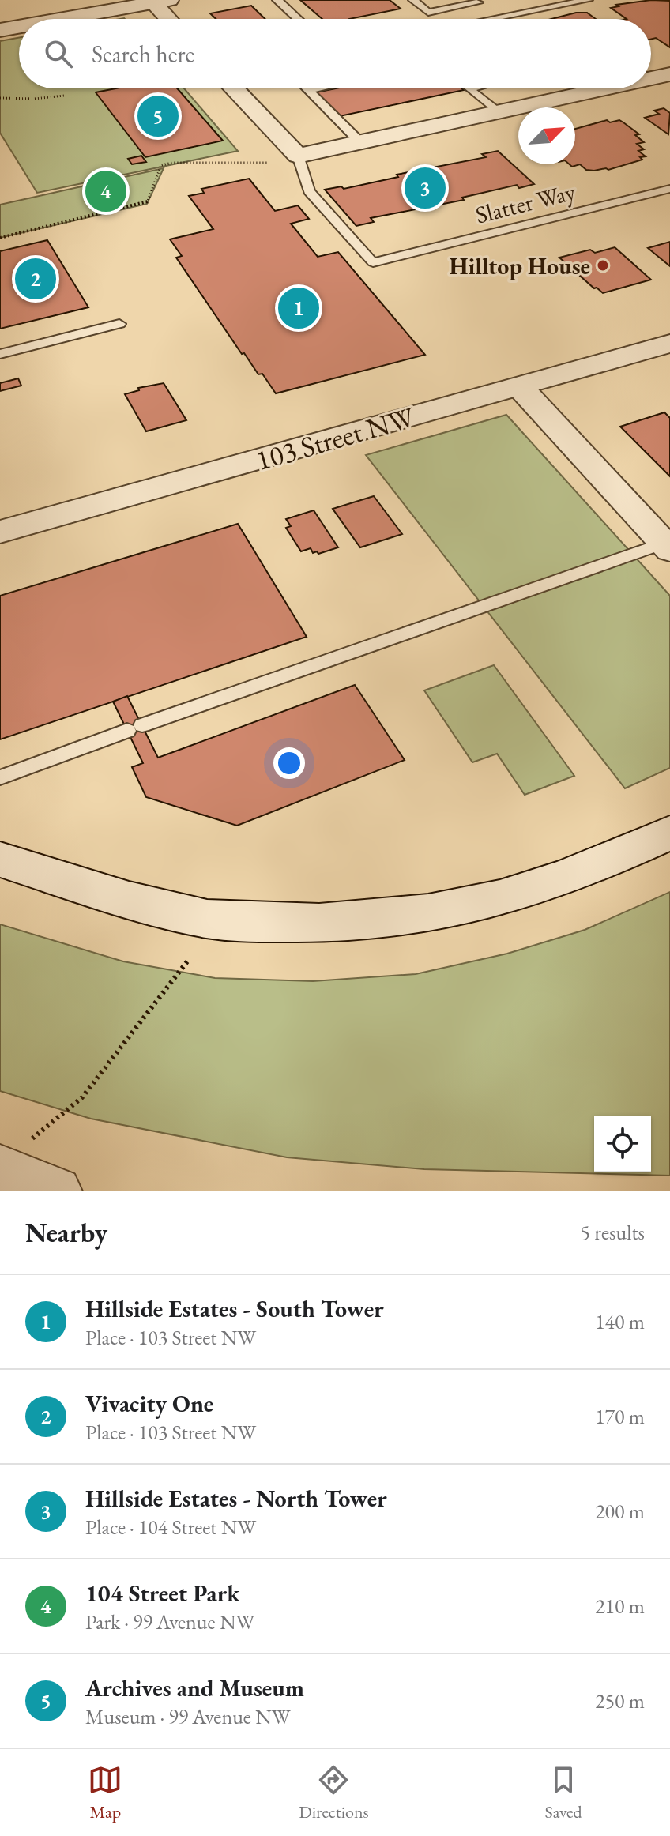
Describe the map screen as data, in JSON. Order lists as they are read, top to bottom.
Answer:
{
  "streets": {
    "street": ["103 Street NW"],
    "lane": ["Slatter Way"]
  },
  "places": ["Hilltop House"],
  "north": "top right",
  "page": {
    "search": "Search here",
    "pins": [
      "5",
      "3",
      "4",
      "2",
      "1"
    ],
    "heading": ["Nearby", "5 results"],
    "list": [
      {
        "mark": "1",
        "name": "Hillside Estates - South Tower",
        "note": "Place · 103 Street NW",
        "value": "140 m"
      },
      {
        "mark": "2",
        "name": "Vivacity One",
        "note": "Place · 103 Street NW",
        "value": "170 m"
      },
      {
        "mark": "3",
        "name": "Hillside Estates - North Tower",
        "note": "Place · 104 Street NW",
        "value": "200 m"
      },
      {
        "mark": "4",
        "name": "104 Street Park",
        "note": "Park · 99 Avenue NW",
        "value": "210 m"
      },
      {
        "mark": "5",
        "name": "Archives and Museum",
        "note": "Museum · 99 Avenue NW",
        "value": "250 m"
      }
    ],
    "nav": ["Map", "Directions", "Saved"]
  }
}
